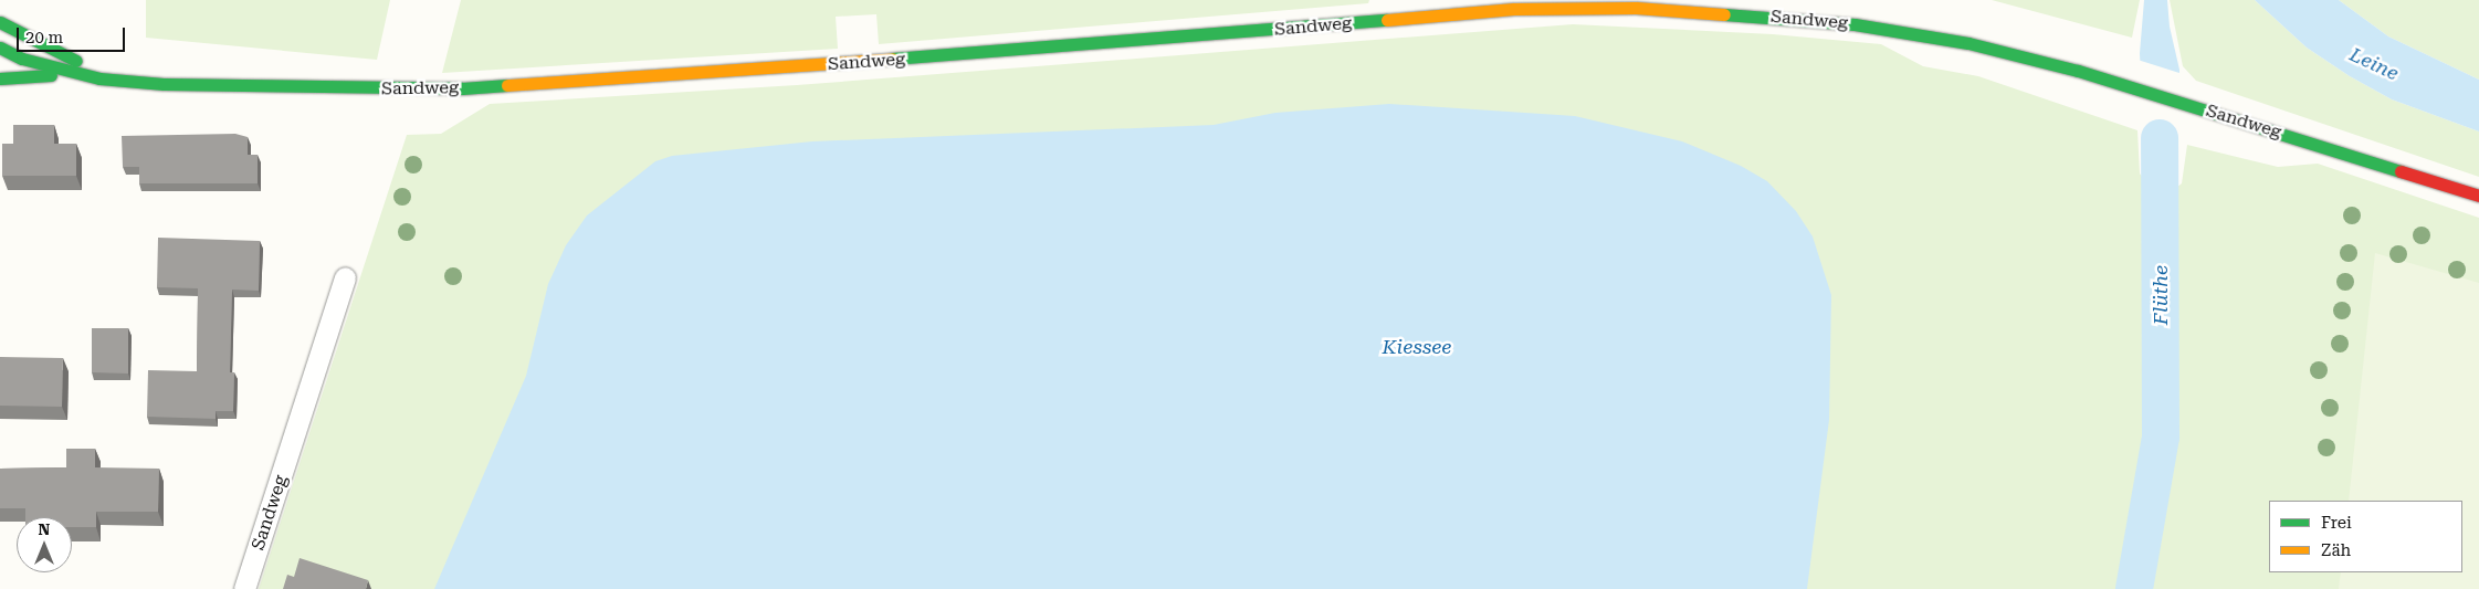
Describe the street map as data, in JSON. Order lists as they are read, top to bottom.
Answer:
{
  "streets": {
    "street": ["Sandweg"]
  },
  "water": ["Leine", "Flüthe", "Kiessee"],
  "legend": ["Frei", "Zäh"],
  "scale_bar": "20 m",
  "north": "top"
}
